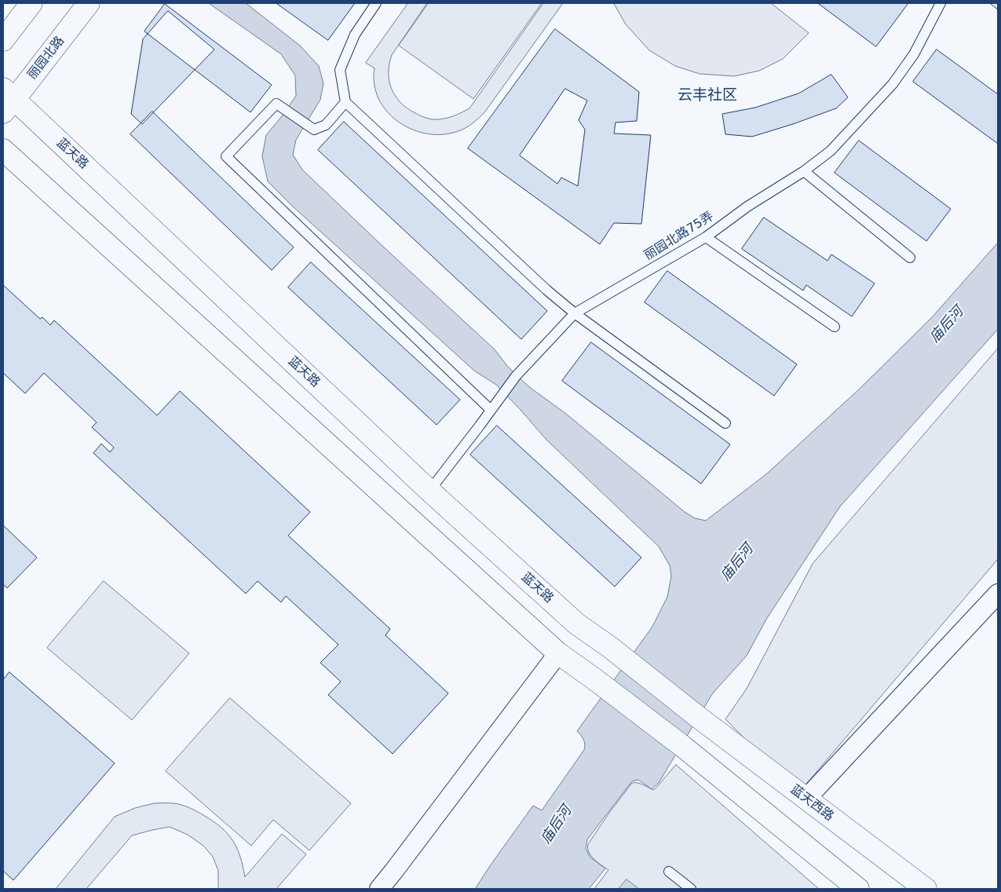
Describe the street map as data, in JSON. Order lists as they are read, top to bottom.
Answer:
{
  "streets": {
    "street": ["丽园北路", "蓝天路", "蓝天西路"],
    "lane": ["丽园北路75弄"]
  },
  "crossings": [
    ["丽园北路", "蓝天路"],
    ["蓝天路", "丽园北路75弄"],
    ["蓝天路", "蓝天西路"]
  ],
  "districts": ["云丰社区"],
  "water": ["庙后河"]
}
